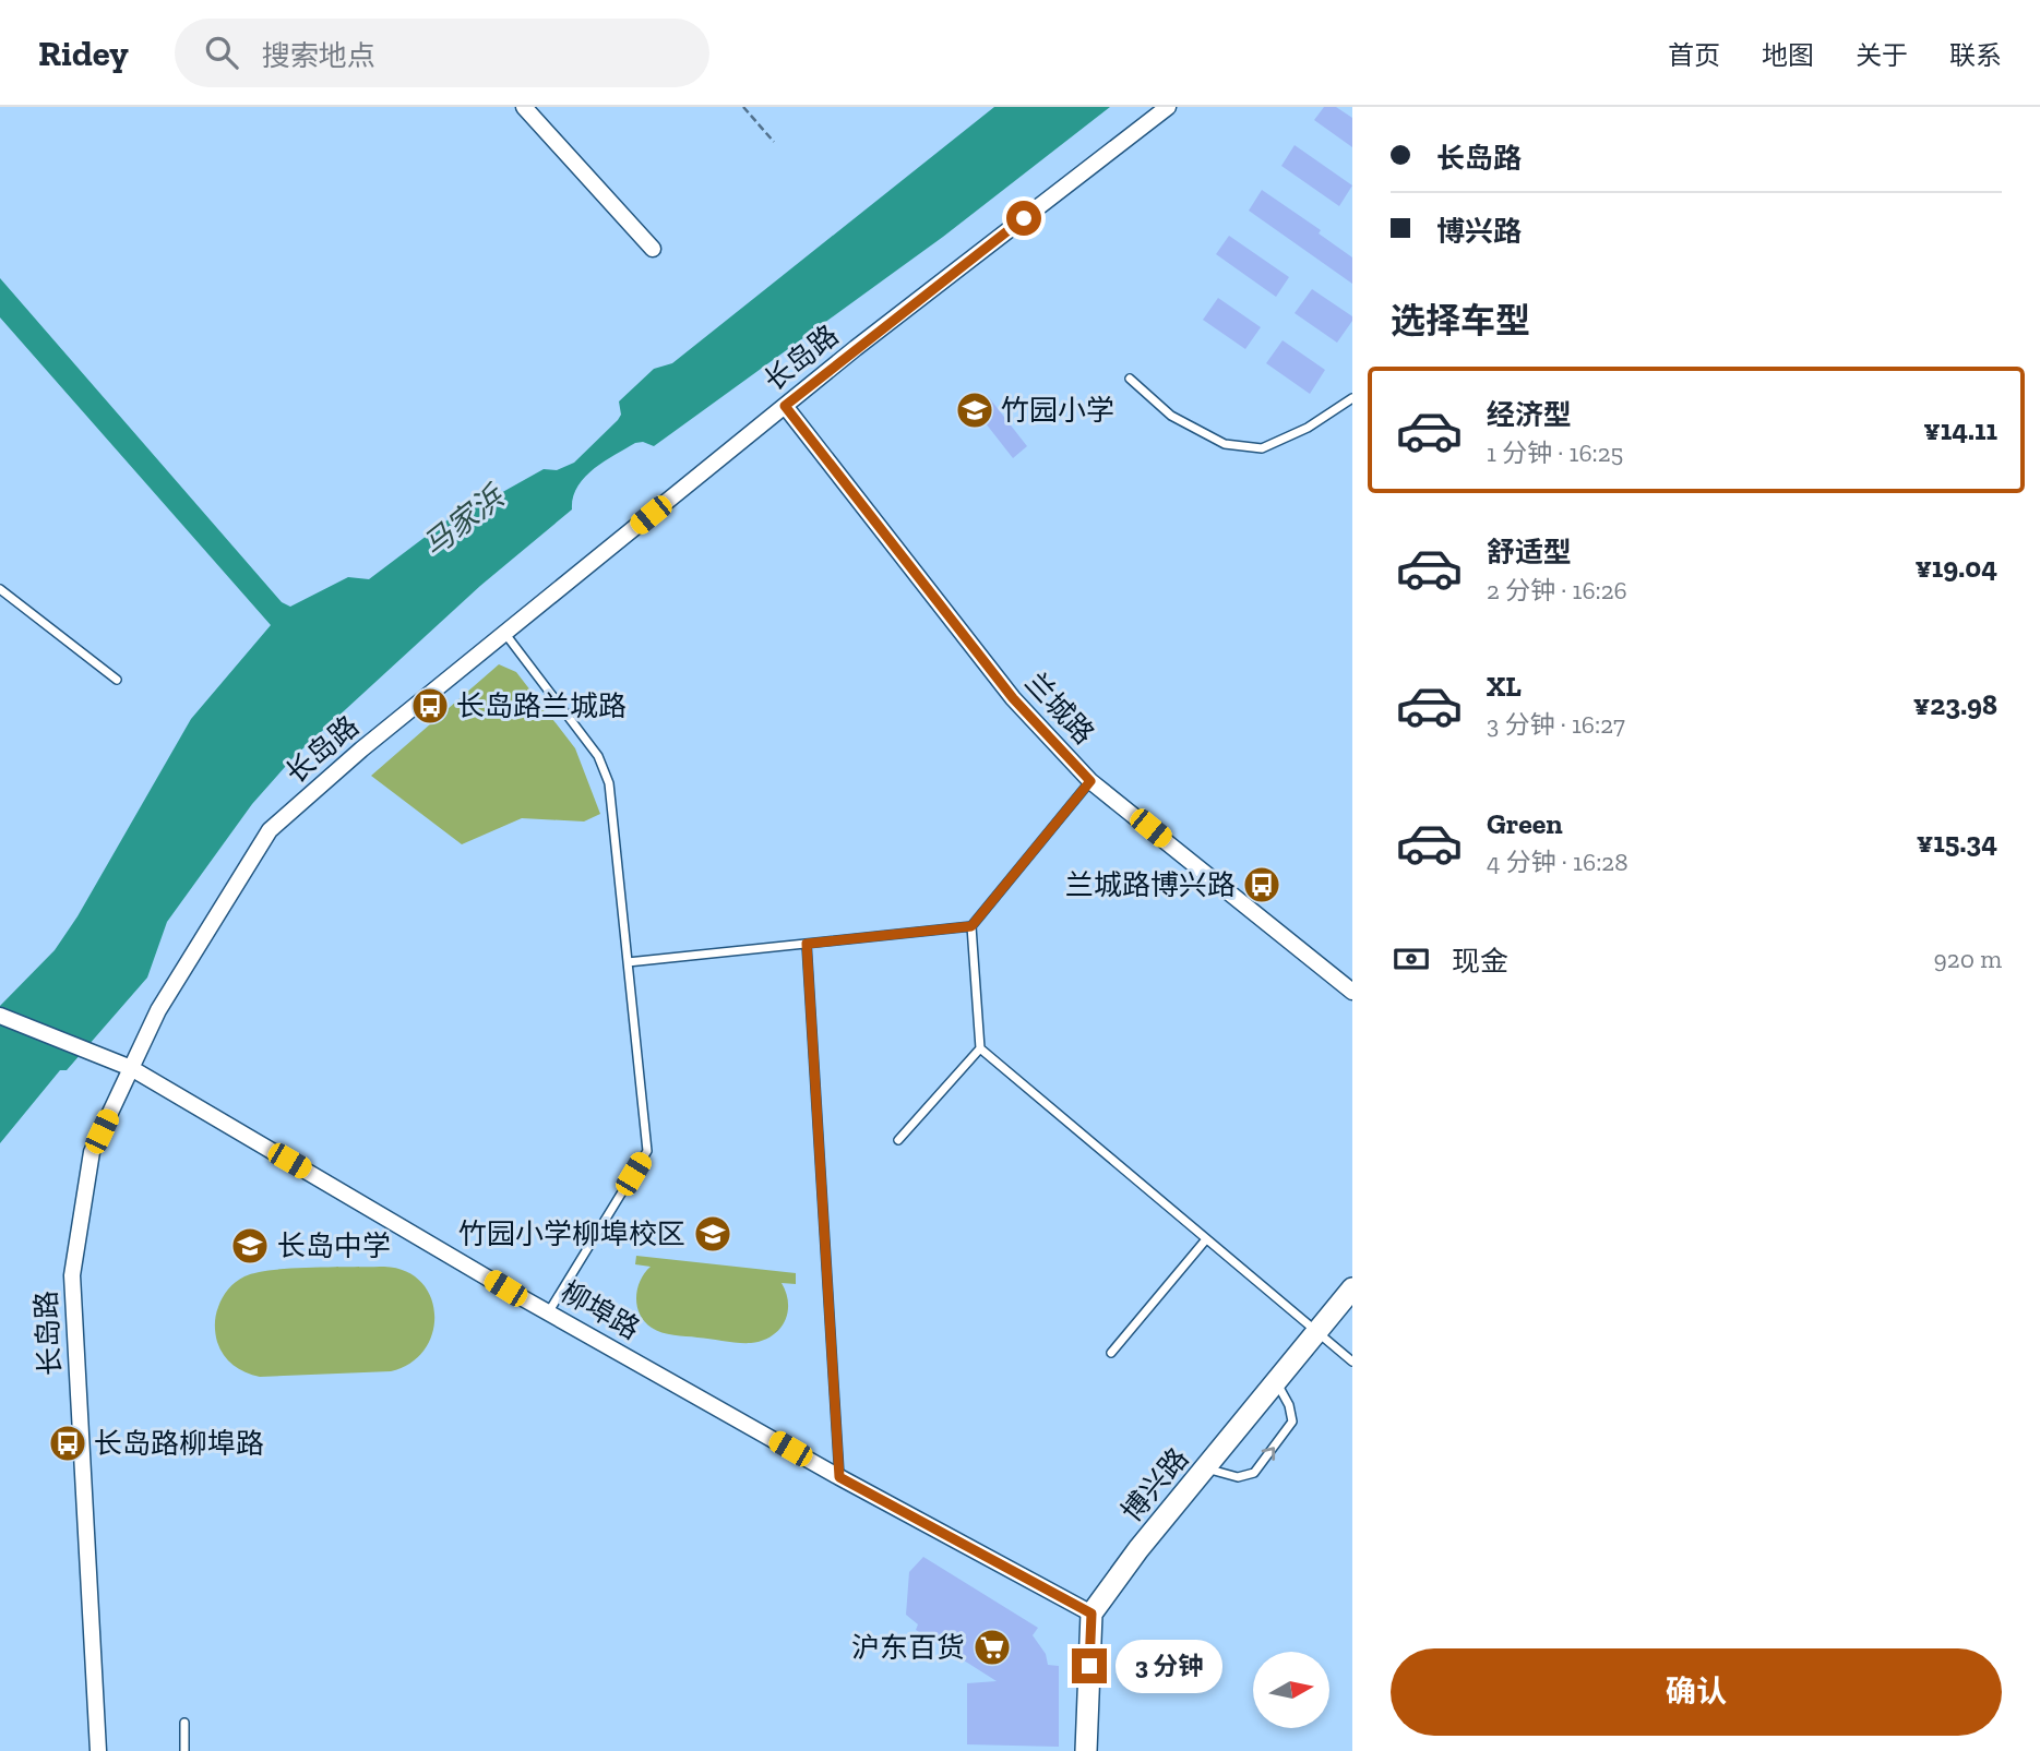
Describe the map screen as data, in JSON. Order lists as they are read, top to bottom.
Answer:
{
  "streets": {
    "street": [
      "长岛路",
      "兰城路",
      "柳埠路",
      "博兴路"
    ]
  },
  "crossings": [
    ["长岛路", "兰城路"],
    ["长岛路", "柳埠路"],
    ["柳埠路", "博兴路"]
  ],
  "water": ["马家浜"],
  "places": {
    "school or university": ["竹园小学", "竹园小学柳埠校区", "长岛中学"],
    "bus stop": ["长岛路兰城路", "兰城路博兴路", "长岛路柳埠路"],
    "supermarket": ["沪东百货"]
  },
  "north": "right",
  "page": {
    "header": "Ridey",
    "search": "搜索地点",
    "nav": [
      "首页",
      "地图",
      "关于",
      "联系"
    ],
    "banner": ["长岛路", "博兴路"],
    "heading": "选择车型",
    "list": [
      {
        "name": "经济型",
        "note": "1 分钟 · 16:25",
        "value": "¥14.11"
      },
      {
        "name": "舒适型",
        "note": "2 分钟 · 16:26",
        "value": "¥19.04"
      },
      {
        "name": "XL",
        "note": "3 分钟 · 16:27",
        "value": "¥23.98"
      },
      {
        "name": "Green",
        "note": "4 分钟 · 16:28",
        "value": "¥15.34"
      }
    ],
    "pay": ["现金", "920 m"],
    "buttons": "确认",
    "bubble": "3 分钟"
  }
}
